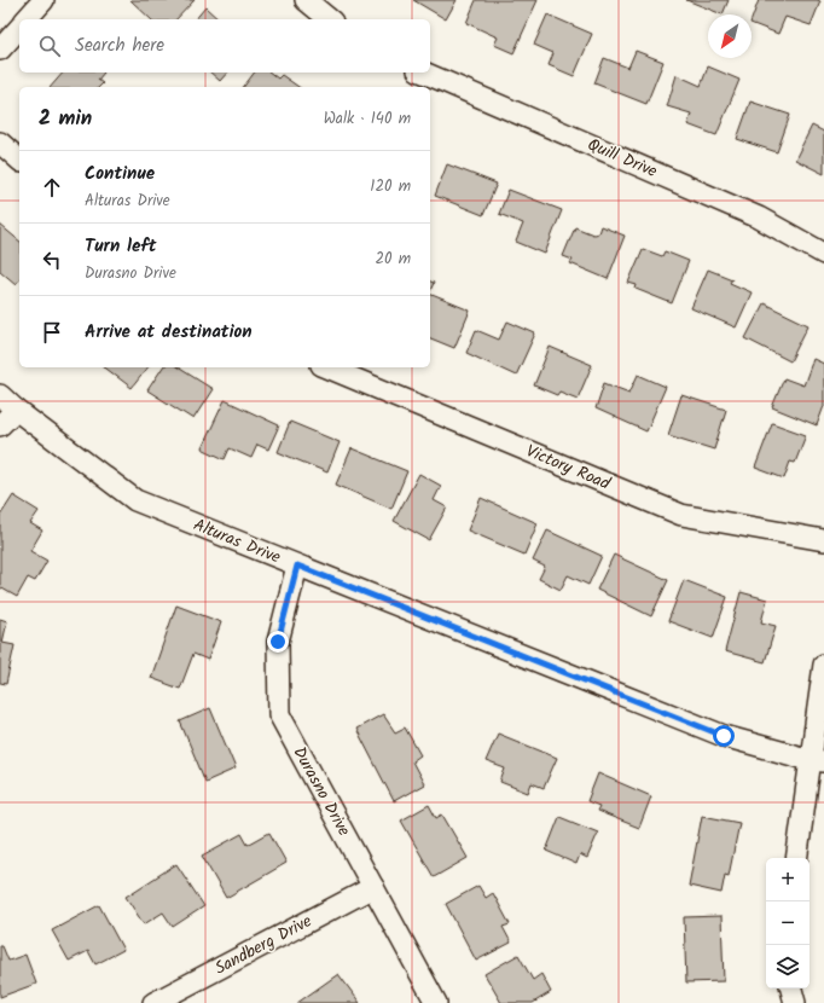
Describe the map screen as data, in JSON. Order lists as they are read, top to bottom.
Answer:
{
  "streets": {
    "street": [
      "Quill Drive",
      "Victory Road",
      "Alturas Drive",
      "Durasno Drive",
      "Sandberg Drive"
    ]
  },
  "crossings": [
    ["Alturas Drive", "Durasno Drive"],
    ["Durasno Drive", "Sandberg Drive"]
  ],
  "north": "bottom left",
  "page": {
    "search": "Search here",
    "heading": ["2 min", "Walk · 140 m"],
    "list": [
      ["Continue", "Alturas Drive", "120 m"],
      ["Turn left", "Durasno Drive", "20 m"],
      "Arrive at destination"
    ],
    "map_buttons": ["+", "−"]
  }
}
